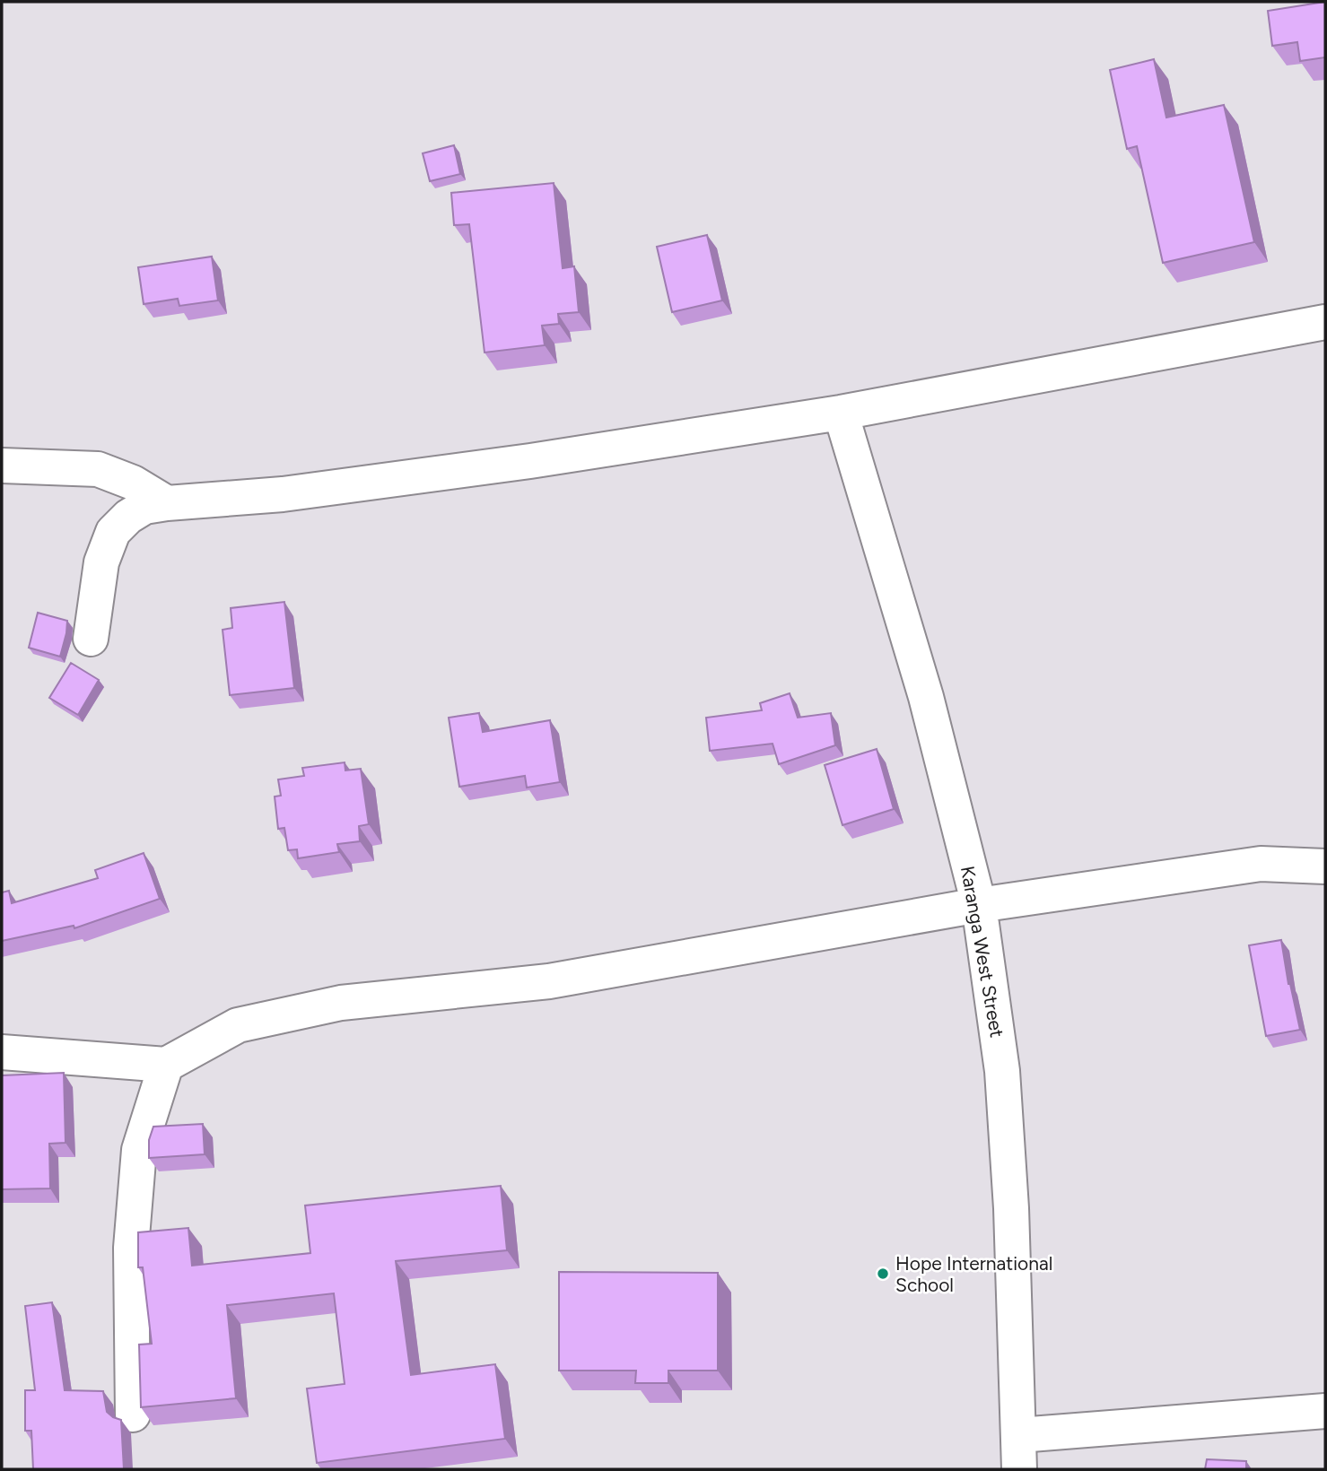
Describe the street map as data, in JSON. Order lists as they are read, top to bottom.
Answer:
{
  "streets": {
    "street": ["Karanga West Street"]
  },
  "places": ["Hope International School"]
}
